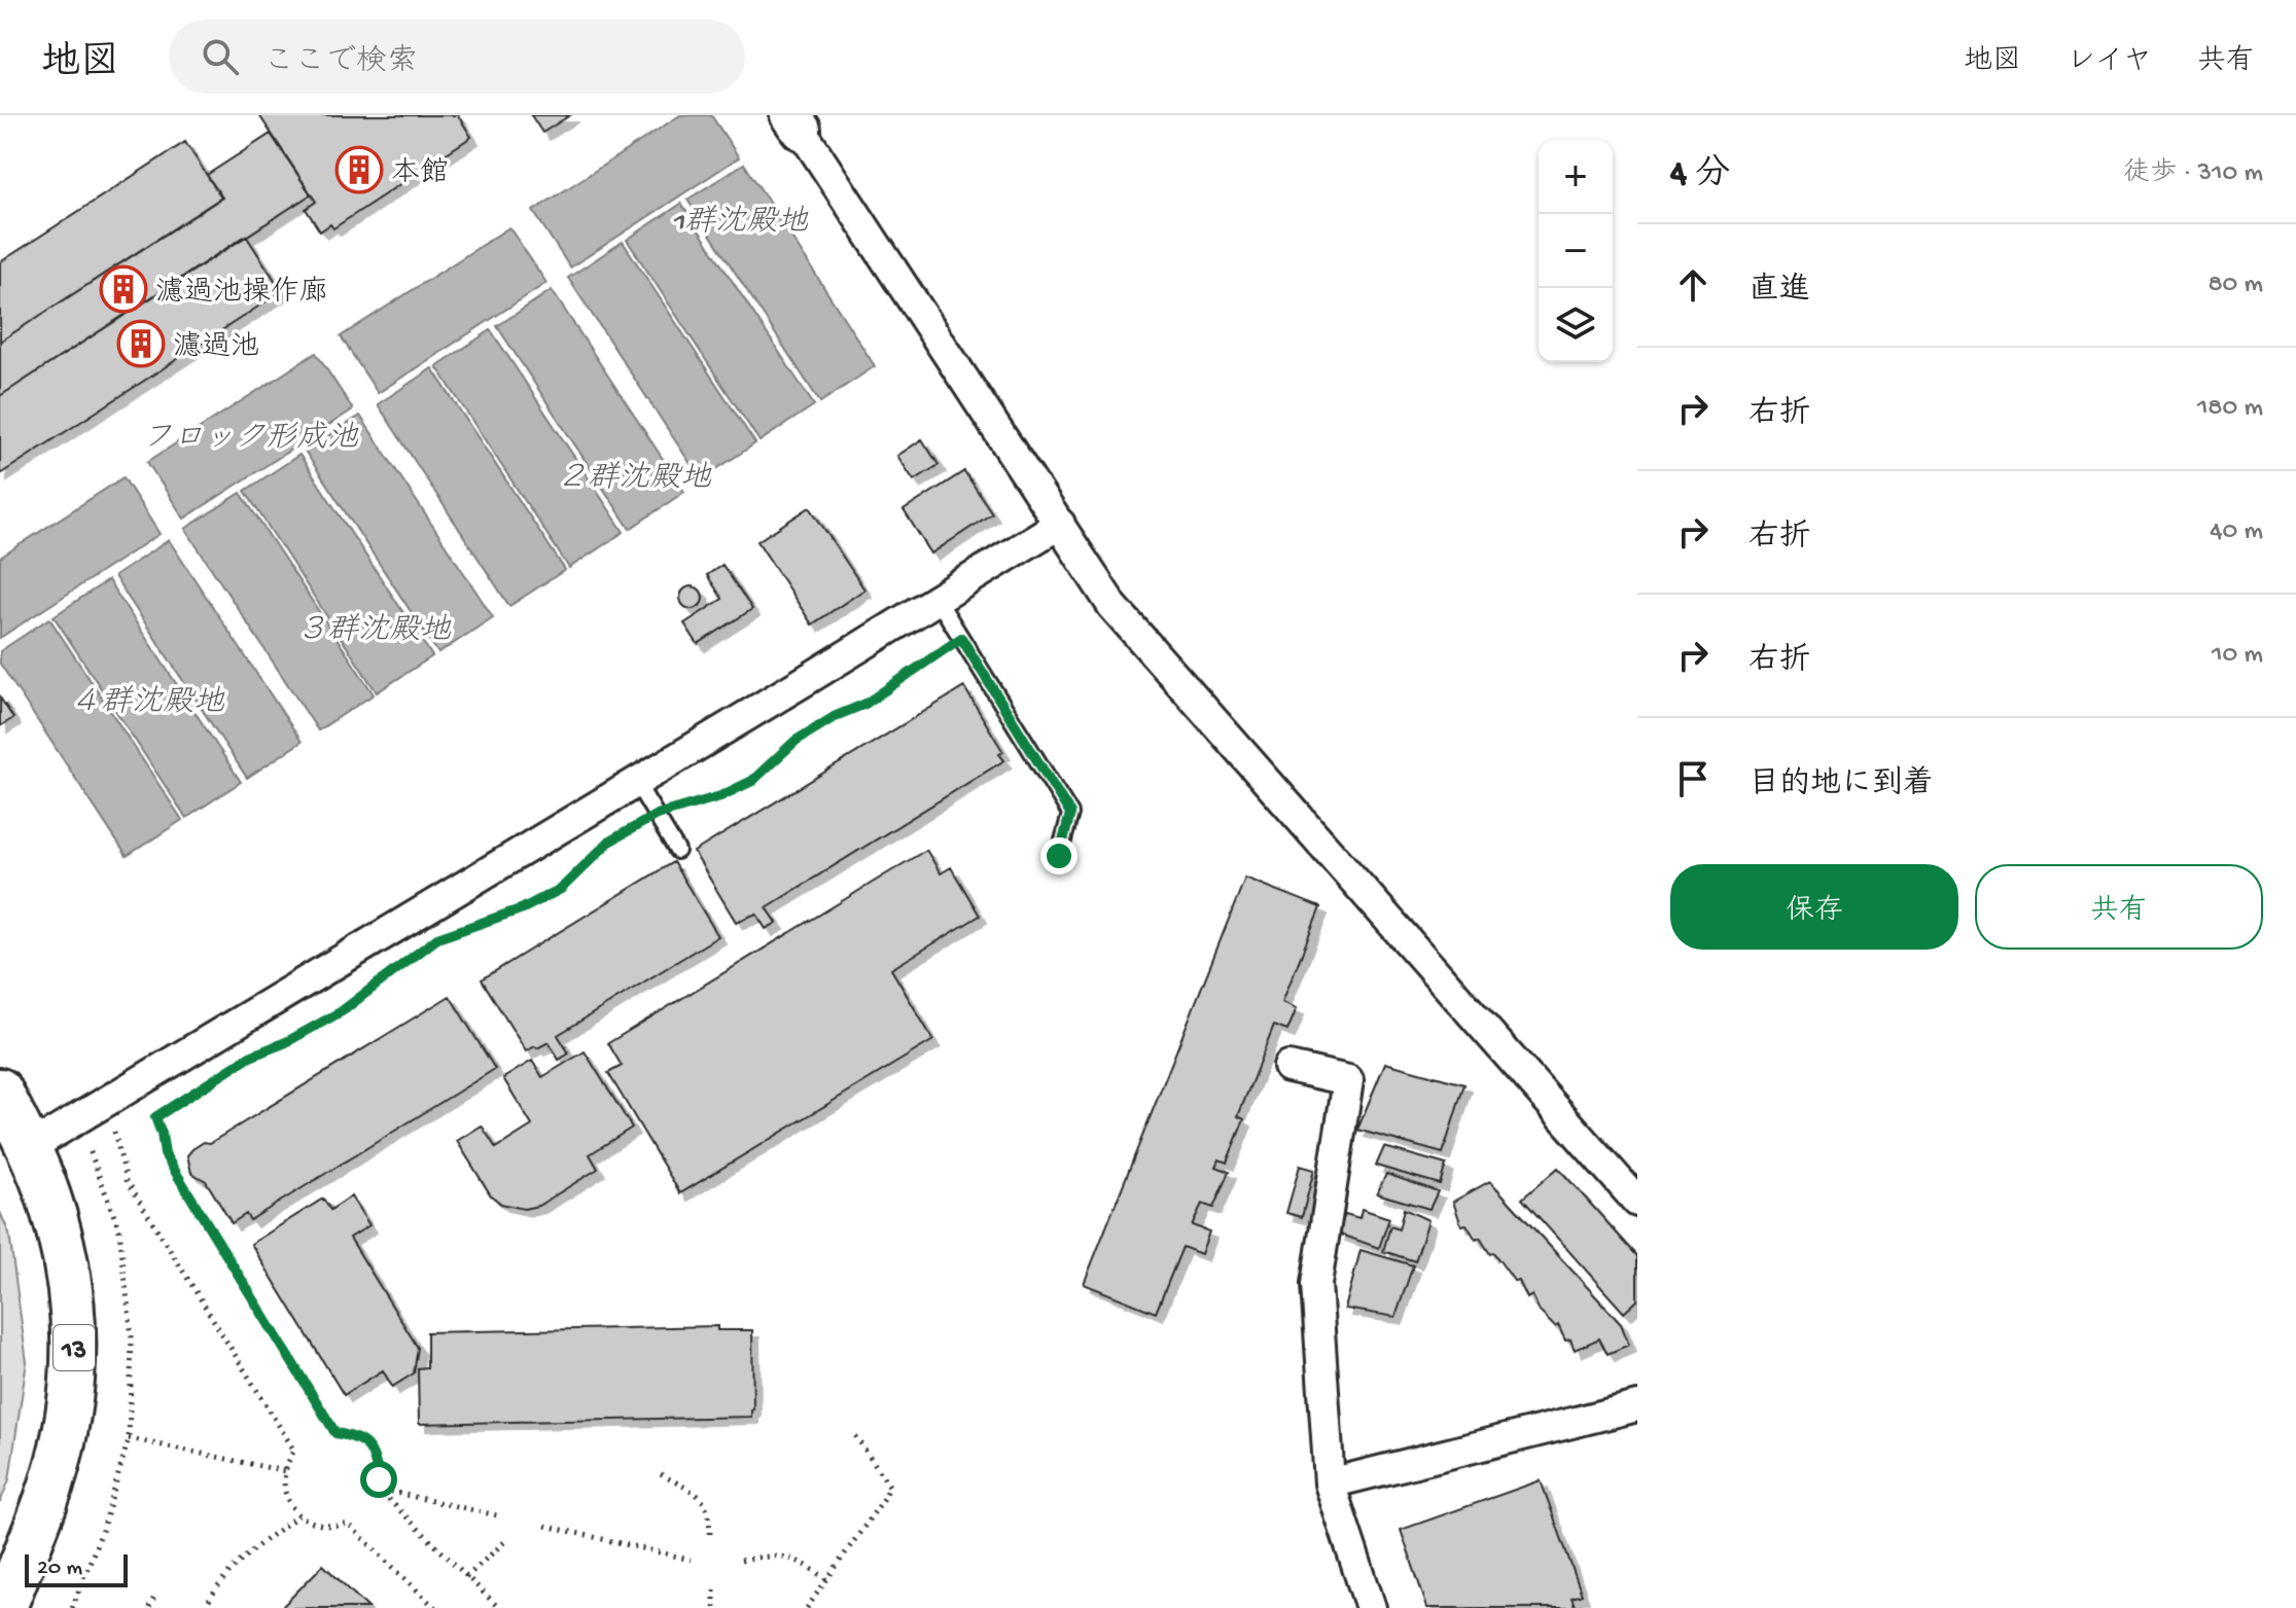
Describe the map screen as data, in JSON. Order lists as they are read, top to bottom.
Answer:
{
  "streets": {
    "main road": ["13"]
  },
  "water": [
    "1群沈殿地",
    "フロック形成池",
    "２群沈殿地",
    "３群沈殿地",
    "４群沈殿地"
  ],
  "places": {
    "building": ["本館", "濾過池操作廊", "濾過池"]
  },
  "scale_bar": "20 m",
  "page": {
    "header": "地図",
    "search": "ここで検索",
    "nav": ["地図", "レイヤ", "共有"],
    "heading": ["4 分", "徒歩 · 310 m"],
    "map_buttons": ["+", "−"],
    "list": [
      ["直進", "80 m"],
      ["右折", "180 m"],
      ["右折", "40 m"],
      ["右折", "10 m"],
      "目的地に到着"
    ],
    "buttons": ["保存", "共有"],
    "scale": "20 m"
  }
}
